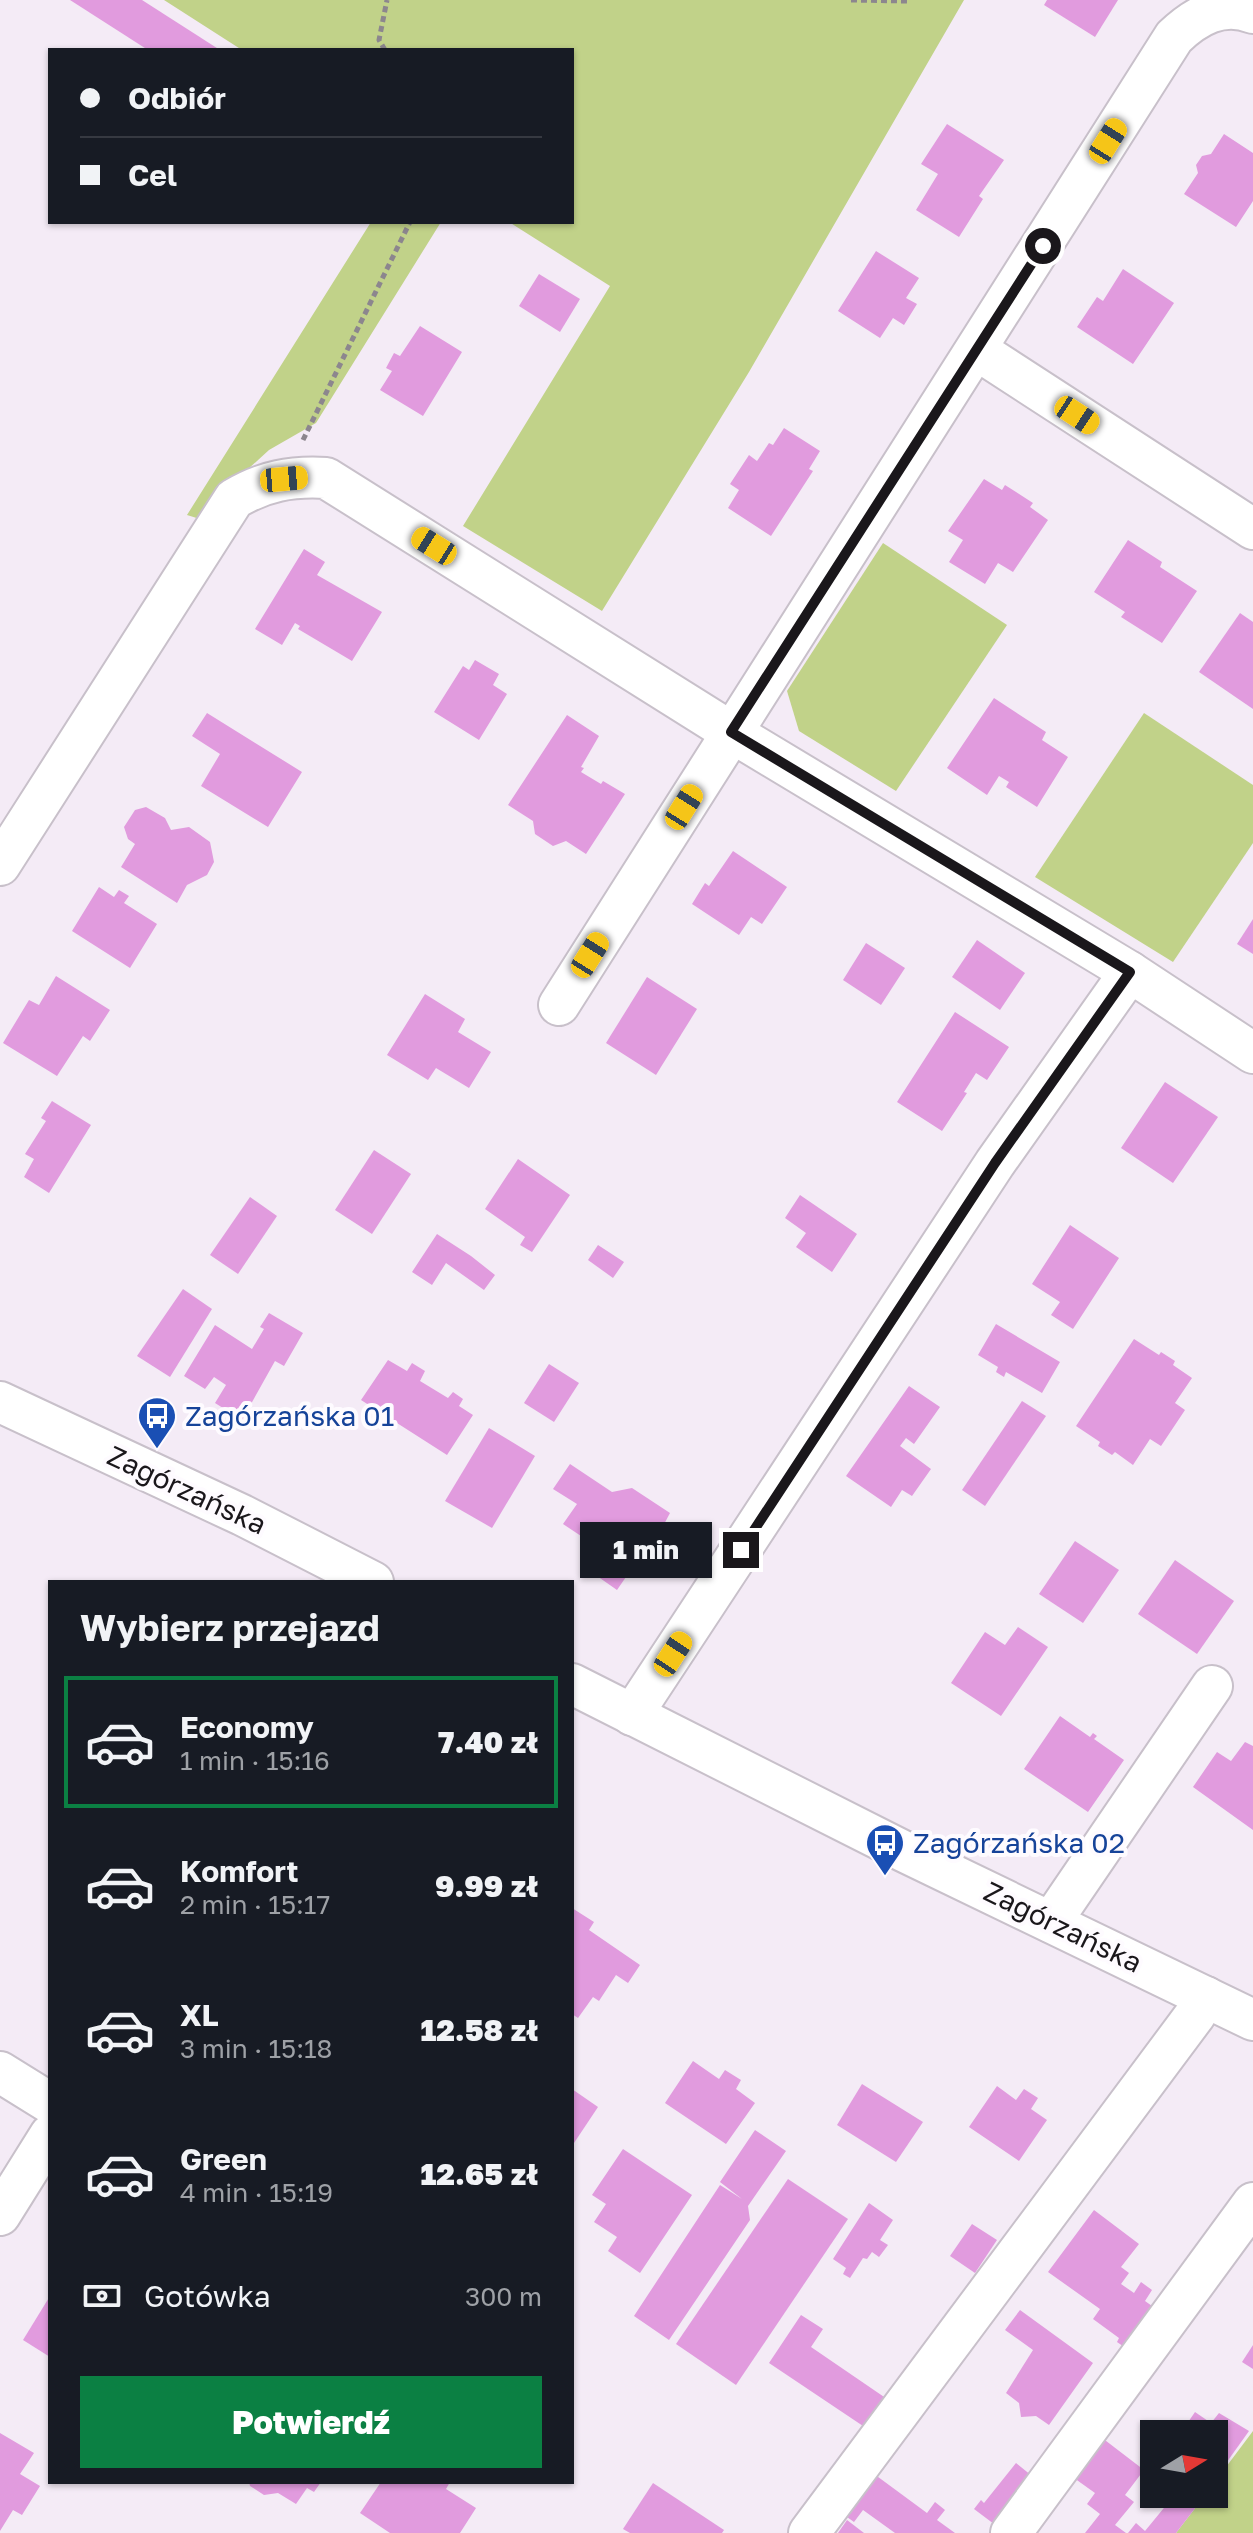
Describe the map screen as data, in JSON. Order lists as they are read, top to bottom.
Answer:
{
  "streets": {
    "street": ["Zagórzańska"]
  },
  "places": {
    "bus stop": ["Zagórzańska 01", "Zagórzańska 02"]
  },
  "north": "right",
  "page": {
    "banner": ["Odbiór", "Cel"],
    "bubble": "1 min",
    "heading": "Wybierz przejazd",
    "list": [
      {
        "name": "Economy",
        "note": "1 min · 15:16",
        "value": "7.40 zł"
      },
      {
        "name": "Komfort",
        "note": "2 min · 15:17",
        "value": "9.99 zł"
      },
      {
        "name": "XL",
        "note": "3 min · 15:18",
        "value": "12.58 zł"
      },
      {
        "name": "Green",
        "note": "4 min · 15:19",
        "value": "12.65 zł"
      }
    ],
    "pay": ["Gotówka", "300 m"],
    "buttons": "Potwierdź"
  }
}
